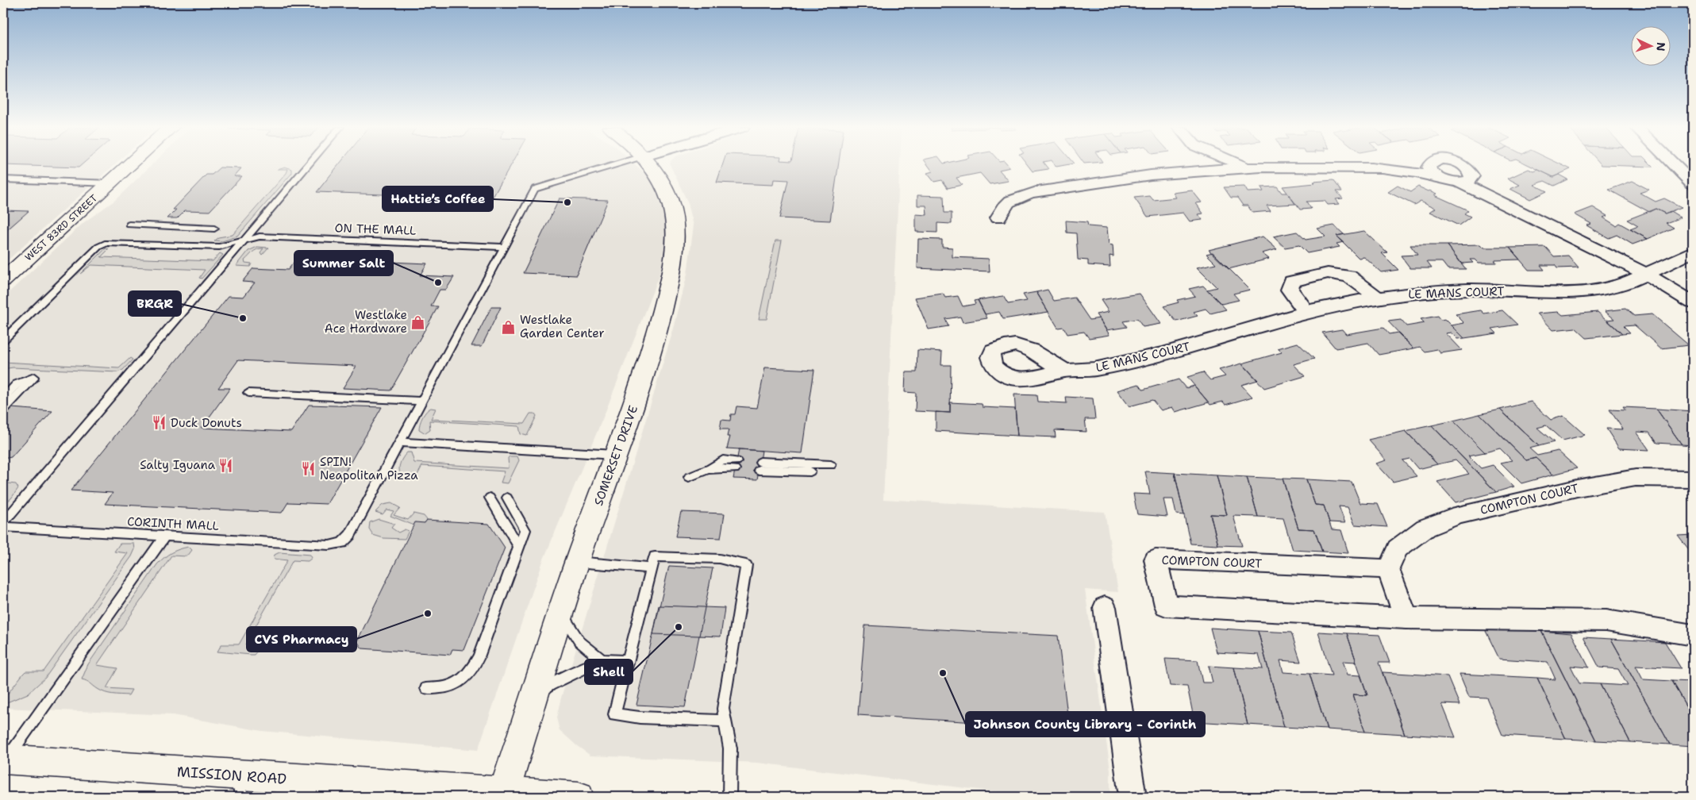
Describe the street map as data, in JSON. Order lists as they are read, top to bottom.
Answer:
{
  "streets": {
    "street": [
      "WEST 83RD STREET",
      "LE MANS COURT",
      "SOMERSET DRIVE",
      "COMPTON COURT",
      "MISSION ROAD"
    ],
    "lane": ["ON THE MALL", "CORINTH MALL"]
  },
  "crossings": [
    ["SOMERSET DRIVE", "MISSION ROAD"]
  ],
  "places": {
    "other": [
      "Hattie’s Coffee",
      "Summer Salt",
      "BRGR",
      "CVS Pharmacy",
      "Shell",
      "Johnson County Library - Corinth"
    ],
    "shop": ["Westlake Ace Hardware", "Westlake Garden Center"],
    "restaurant": ["Duck Donuts", "Salty Iguana", "SPIN! Neapolitan Pizza"]
  },
  "north": "right"
}
